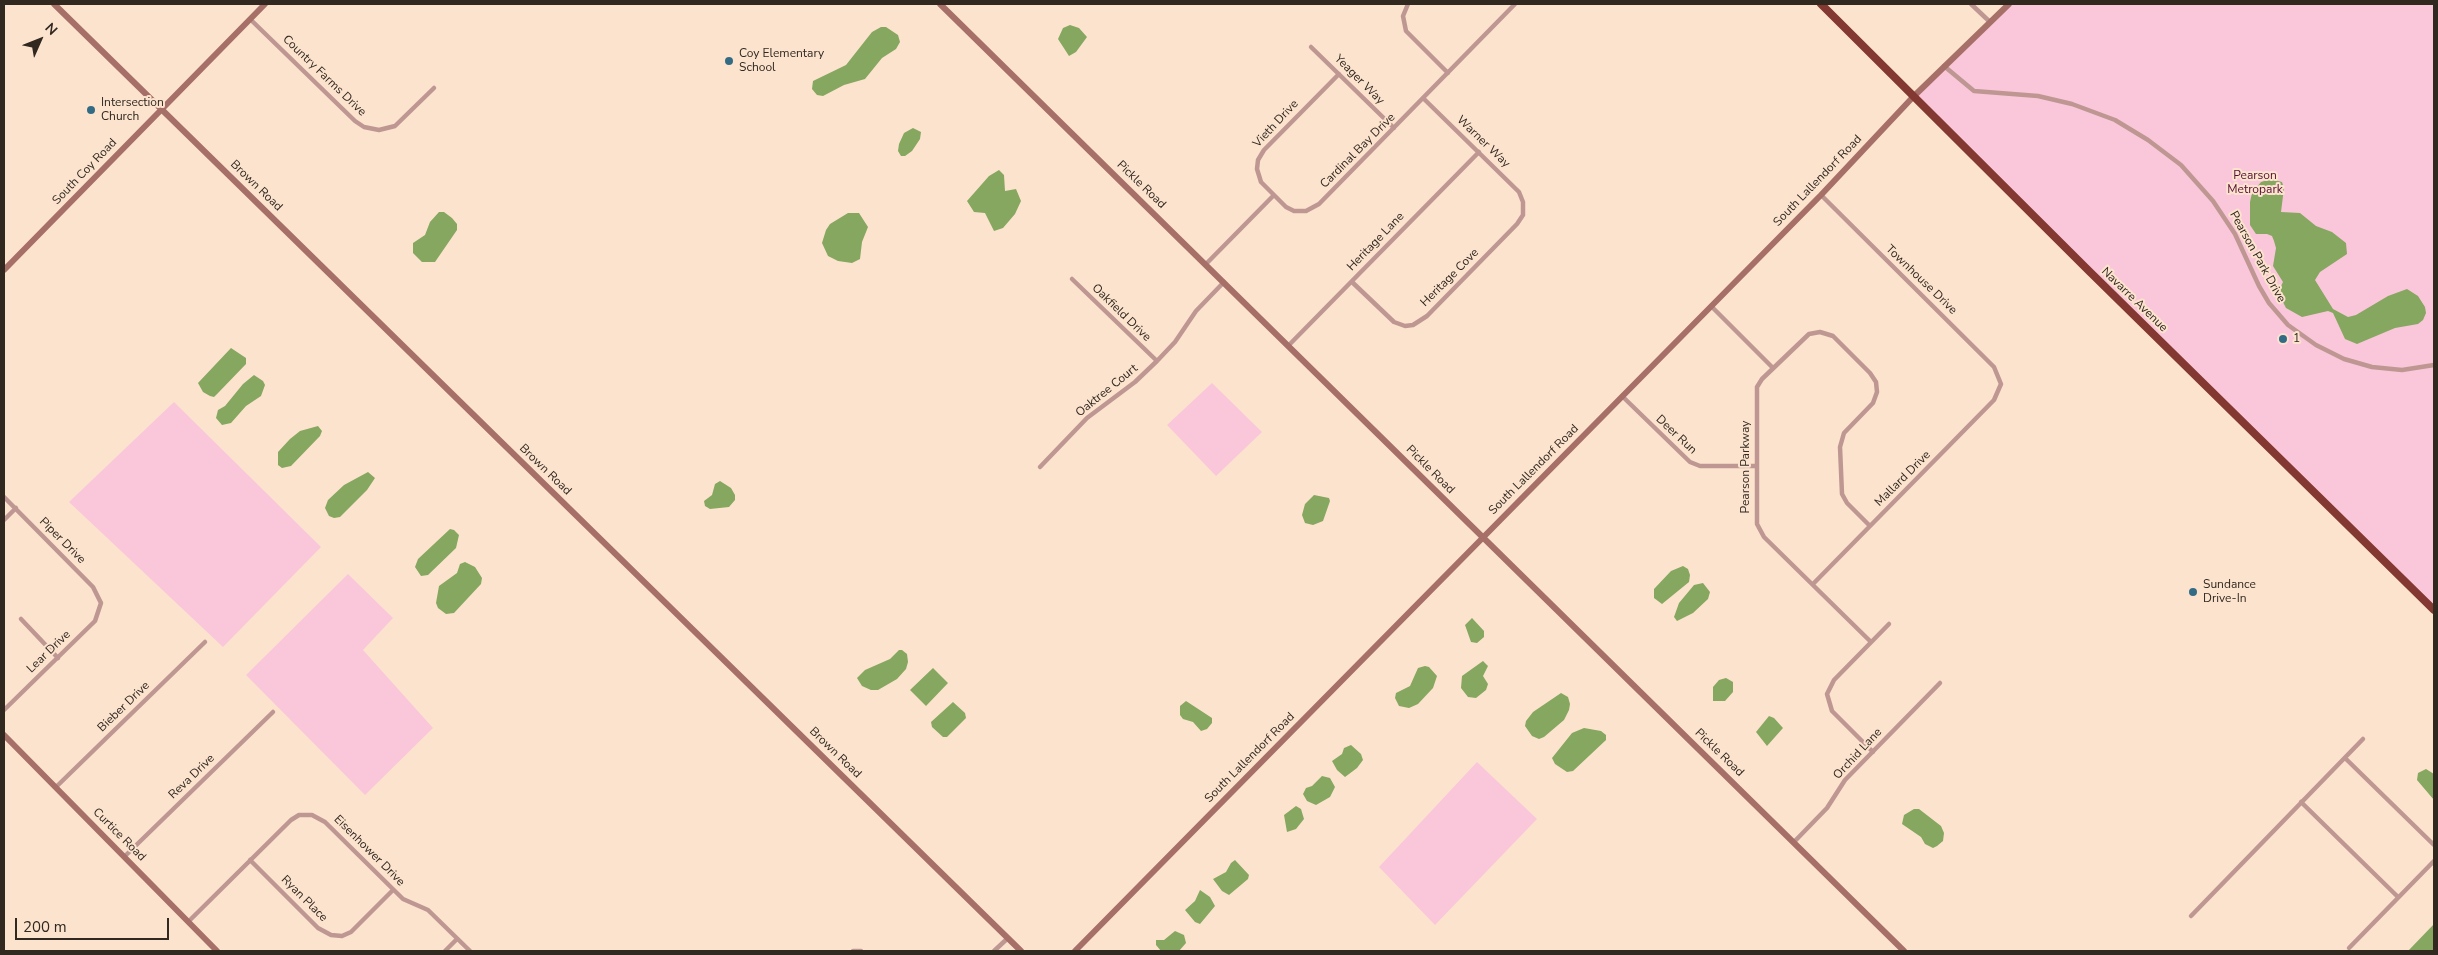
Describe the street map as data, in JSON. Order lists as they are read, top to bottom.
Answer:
{
  "streets": {
    "highway": ["Navarre Avenue"],
    "street": [
      "Country Farms Drive",
      "Yeager Way",
      "Vieth Drive",
      "Warner Way",
      "Cardinal Bay Drive",
      "South Coy Road",
      "South Lallendorf Road",
      "Pickle Road",
      "Brown Road",
      "Heritage Lane",
      "Pearson Park Drive",
      "Heritage Cove",
      "Townhouse Drive",
      "Oakfield Drive",
      "Oaktree Court",
      "Deer Run",
      "Pearson Parkway",
      "Mallard Drive",
      "Piper Drive",
      "Lear Drive",
      "Bieber Drive",
      "Orchid Lane",
      "Reva Drive",
      "Curtice Road",
      "Eisenhower Drive",
      "Ryan Place"
    ]
  },
  "crossings": [
    ["Country Farms Drive", "South Coy Road"],
    ["Yeager Way", "Vieth Drive"],
    ["Yeager Way", "Cardinal Bay Drive"],
    ["Vieth Drive", "Cardinal Bay Drive"],
    ["Warner Way", "Cardinal Bay Drive"],
    ["Warner Way", "Heritage Lane"],
    ["Warner Way", "Heritage Cove"],
    ["South Coy Road", "Brown Road"],
    ["South Lallendorf Road", "Pickle Road"],
    ["South Lallendorf Road", "Pearson Park Drive"],
    ["South Lallendorf Road", "Townhouse Drive"],
    ["South Lallendorf Road", "Navarre Avenue"],
    ["South Lallendorf Road", "Deer Run"],
    ["Pickle Road", "Heritage Lane"],
    ["Pickle Road", "Oaktree Court"],
    ["Pickle Road", "Orchid Lane"],
    ["Heritage Lane", "Heritage Cove"],
    ["Townhouse Drive", "Mallard Drive"],
    ["Oakfield Drive", "Oaktree Court"],
    ["Deer Run", "Pearson Parkway"],
    ["Pearson Parkway", "Mallard Drive"],
    ["Piper Drive", "Lear Drive"],
    ["Bieber Drive", "Curtice Road"],
    ["Reva Drive", "Curtice Road"],
    ["Curtice Road", "Eisenhower Drive"],
    ["Eisenhower Drive", "Ryan Place"]
  ],
  "parks": ["Pearson Metropark"],
  "places": [
    "Coy Elementary School",
    "Intersection Church",
    "1",
    "Sundance Drive-In"
  ],
  "scale_bar": "200 m",
  "north": "top right"
}
